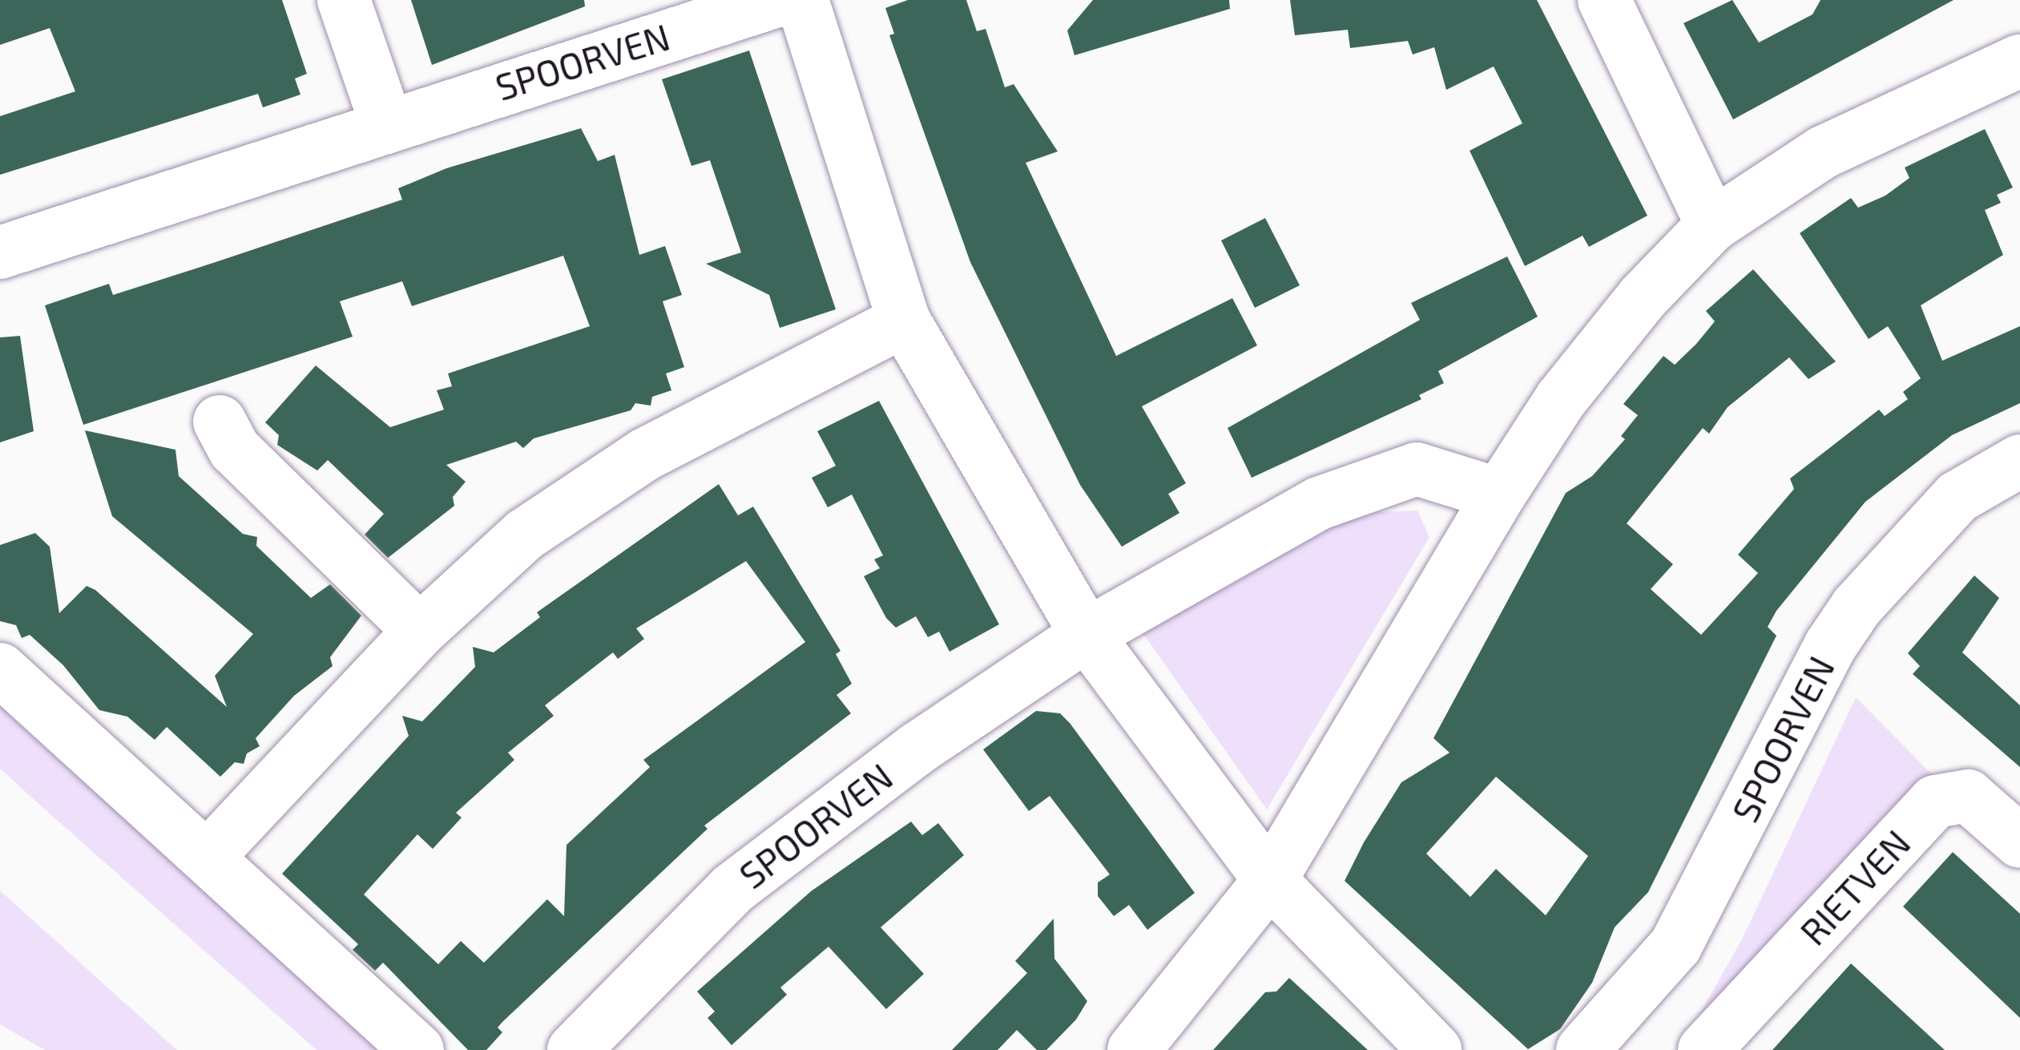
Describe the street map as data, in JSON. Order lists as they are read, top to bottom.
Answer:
{
  "streets": {
    "street": ["SPOORVEN", "RIETVEN"]
  }
}
